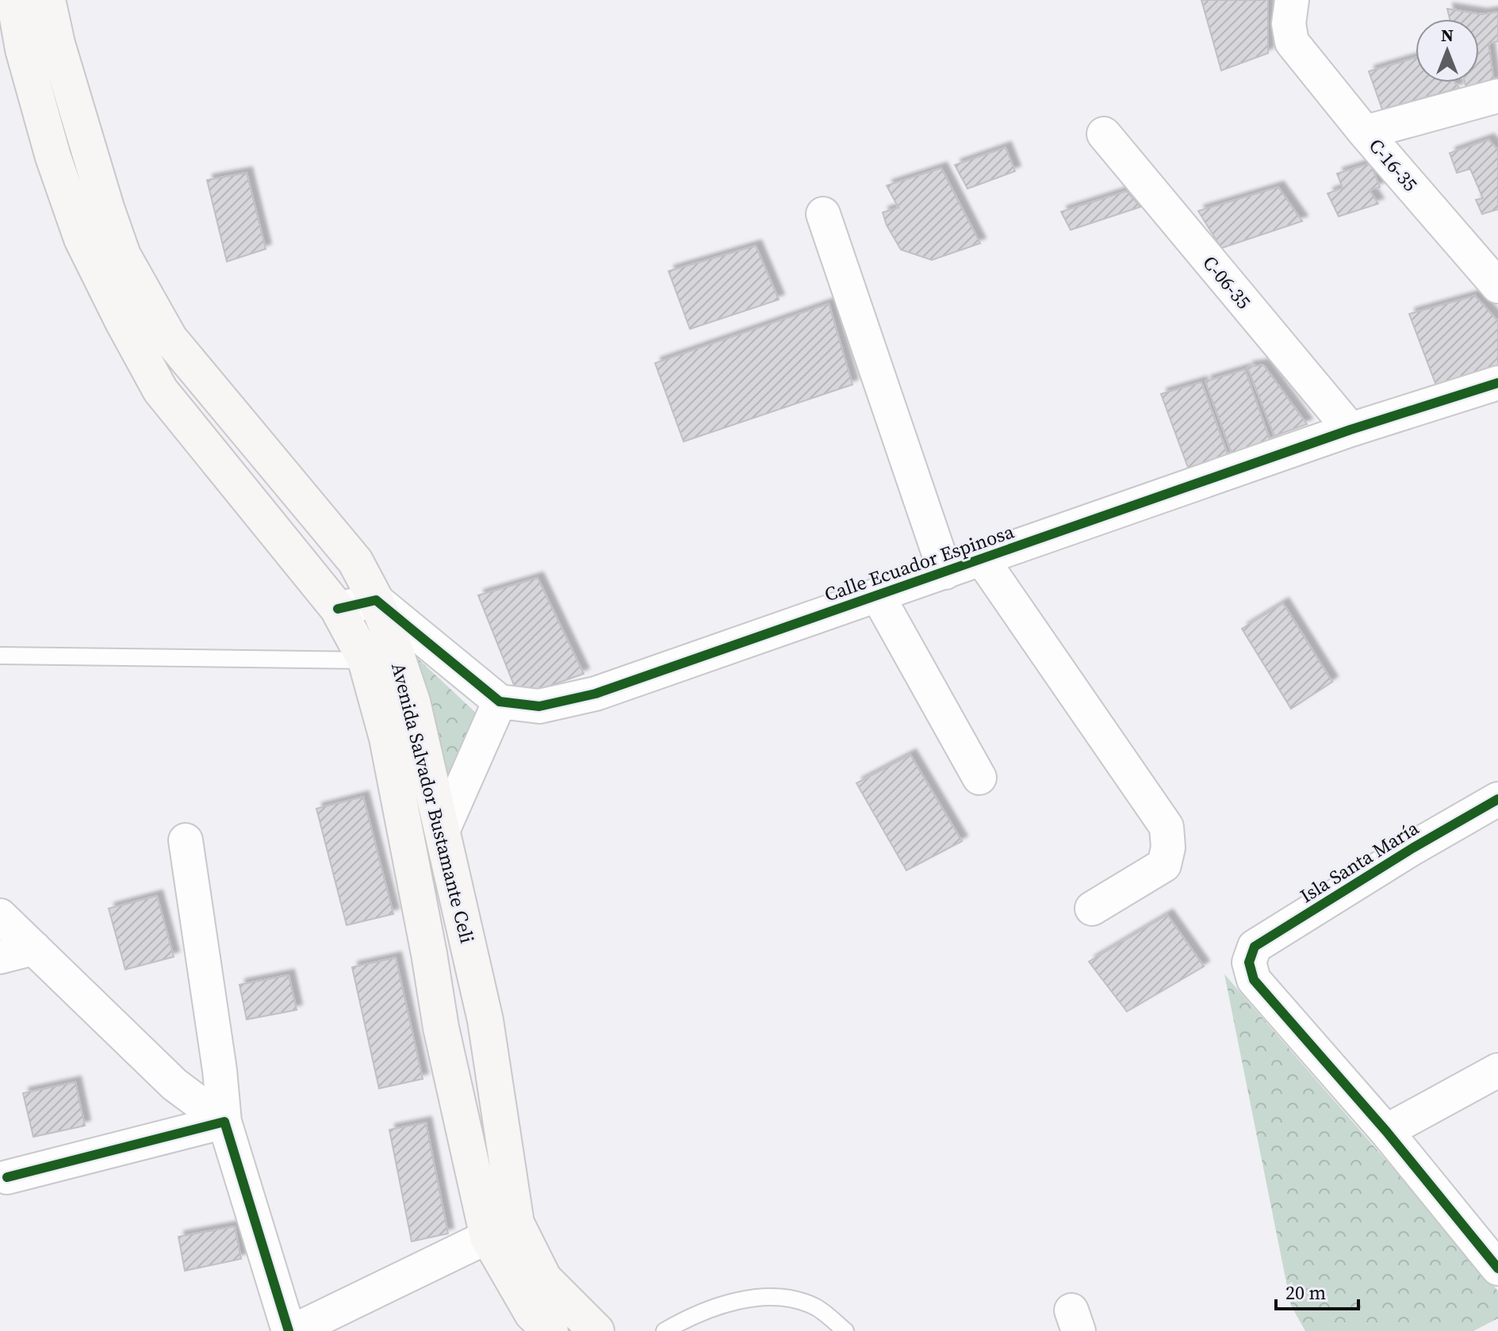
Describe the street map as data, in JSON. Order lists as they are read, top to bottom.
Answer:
{
  "streets": {
    "main road": ["Avenida Salvador Bustamante Celi"],
    "street": [
      "C-16-35",
      "C-06-35",
      "Calle Ecuador Espinosa",
      "Isla Santa María"
    ]
  },
  "crossings": [
    ["C-06-35", "Calle Ecuador Espinosa"]
  ],
  "scale_bar": "20 m",
  "north": "top"
}
